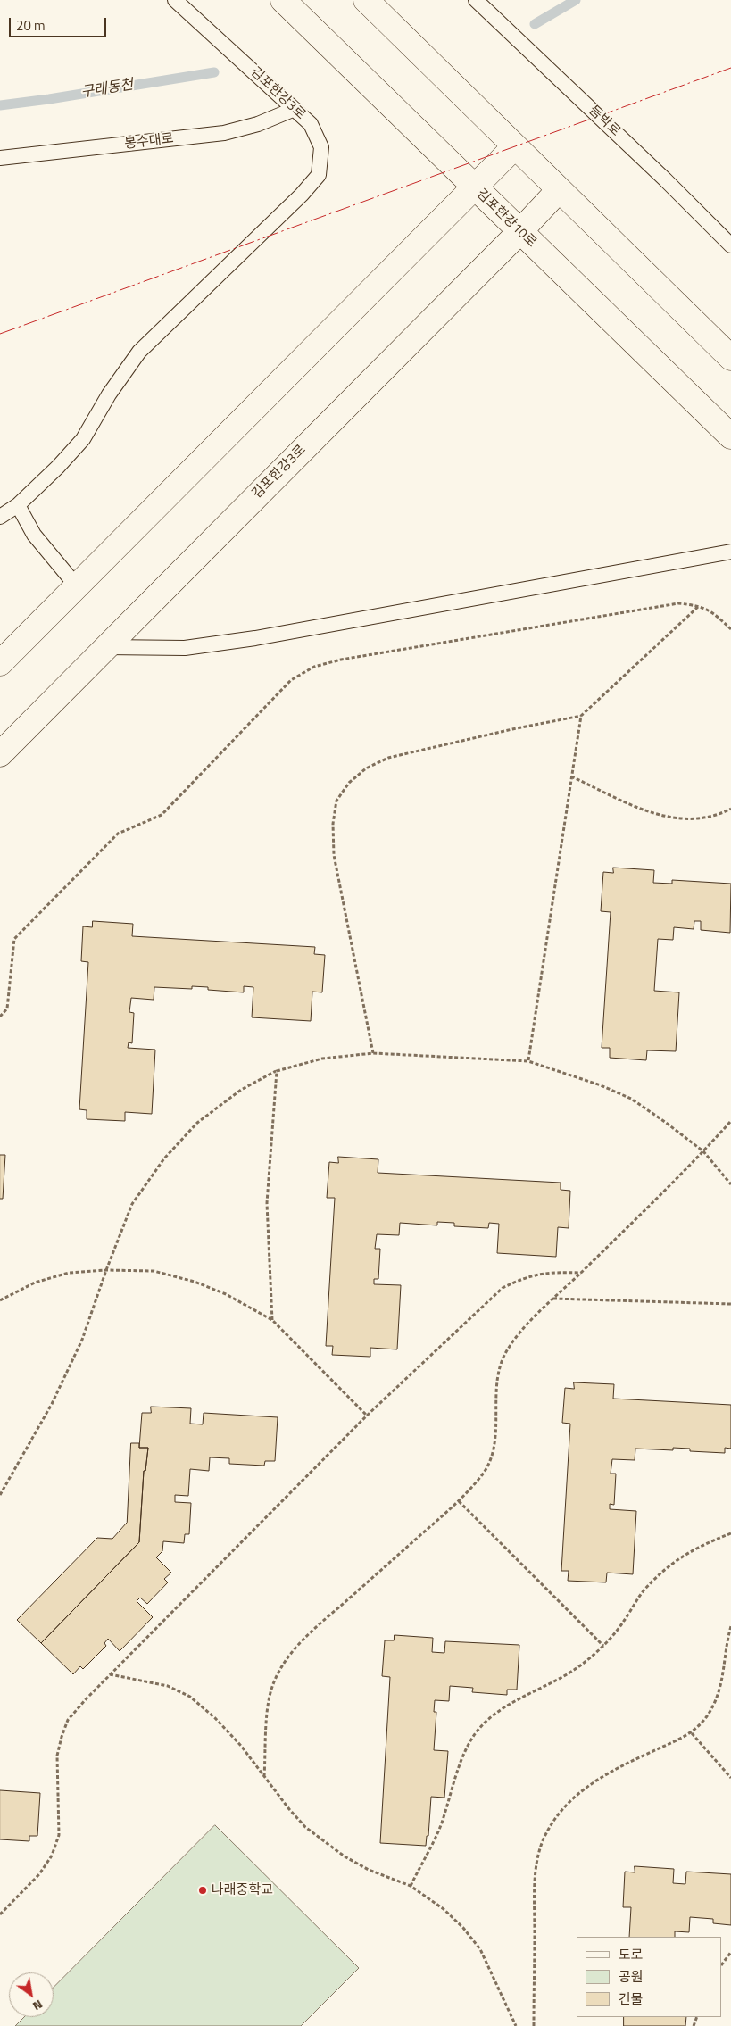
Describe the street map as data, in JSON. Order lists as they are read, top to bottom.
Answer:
{
  "streets": {
    "street": ["김포한강3로", "김포한강10로"],
    "lane": ["듬박로", "봉수대로"]
  },
  "crossings": [
    ["김포한강3로", "봉수대로"],
    ["김포한강3로", "김포한강10로"]
  ],
  "water": ["구래동천"],
  "places": ["나래중학교"],
  "legend": ["도로", "공원", "건물"],
  "scale_bar": "20 m",
  "north": "bottom right"
}
